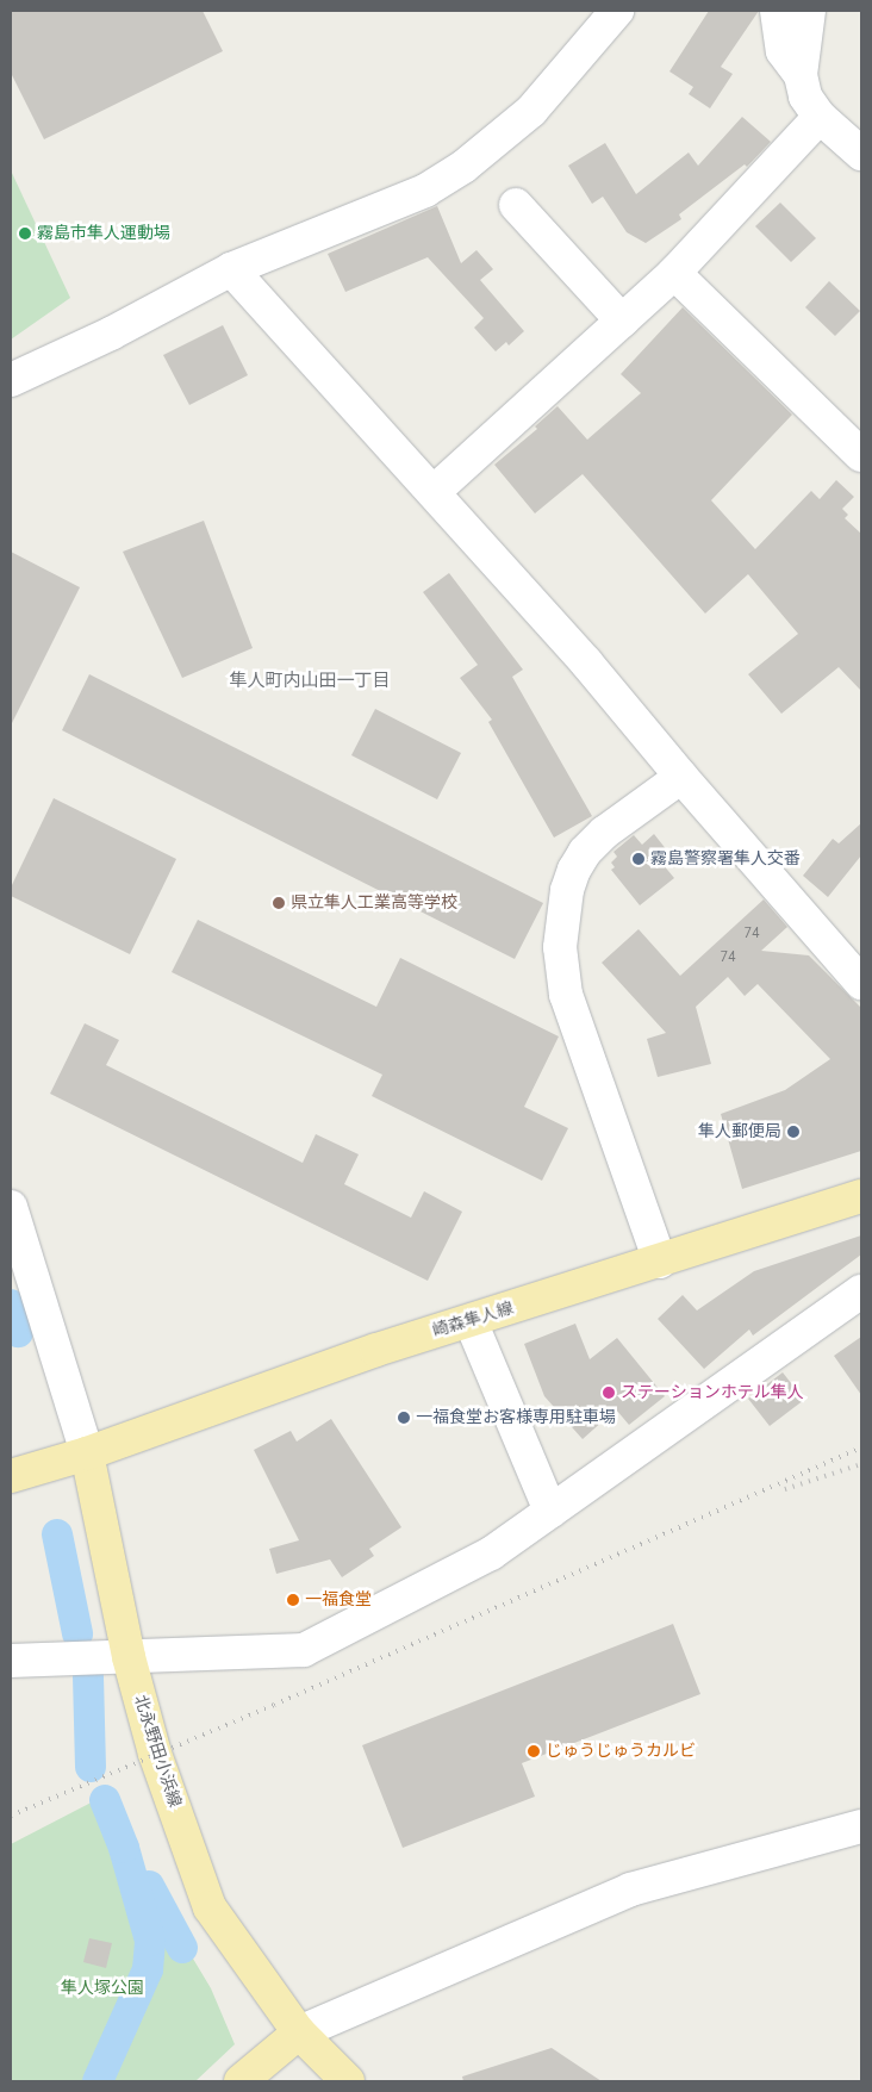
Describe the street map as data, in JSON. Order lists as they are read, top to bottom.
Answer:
{
  "streets": {
    "main road": ["崎森隼人線", "北永野田小浜線"]
  },
  "crossings": [
    ["崎森隼人線", "北永野田小浜線"]
  ],
  "districts": ["隼人町内山田一丁目"],
  "parks": ["隼人塚公園"],
  "places": [
    "霧島市隼人運動場",
    "霧島警察署隼人交番",
    "県立隼人工業高等学校",
    "隼人郵便局",
    "ステーションホテル隼人",
    "一福食堂お客様専用駐車場",
    "一福食堂",
    "じゅうじゅうカルビ"
  ],
  "house_numbers": ["74", "74"]
}
